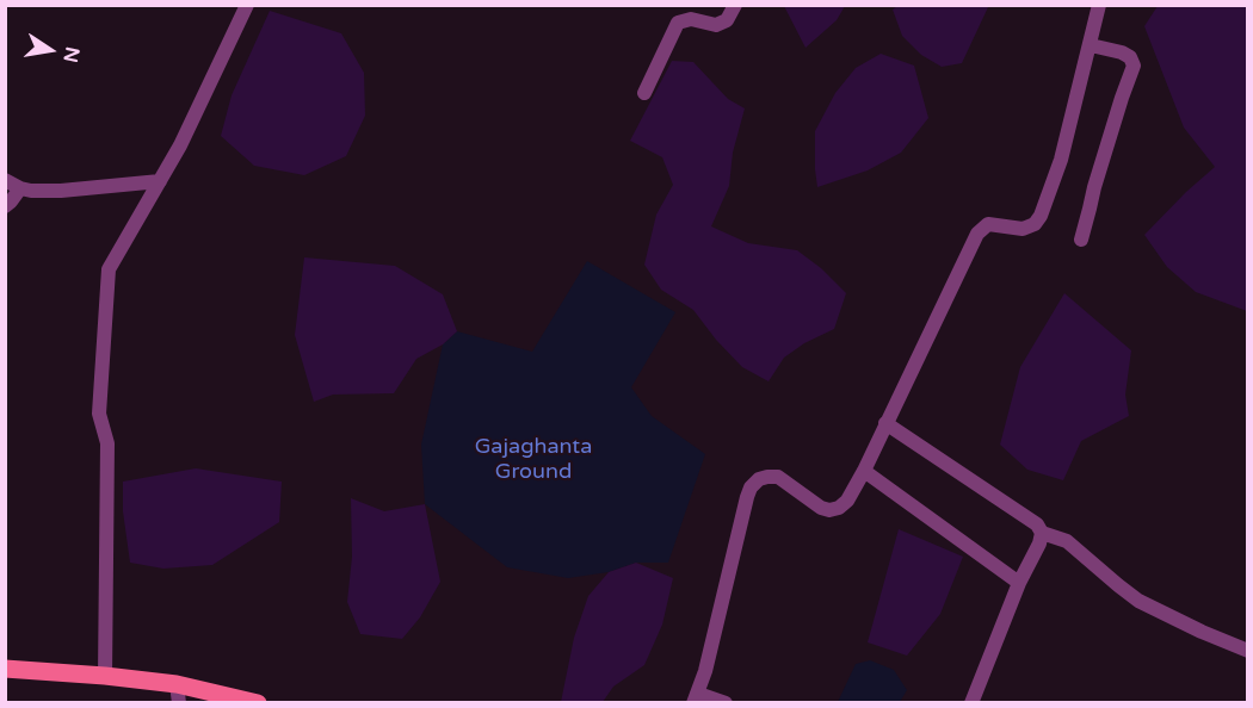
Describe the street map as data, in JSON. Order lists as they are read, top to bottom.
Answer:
{
  "parks": ["Gajaghanta Ground"],
  "north": "right"
}
